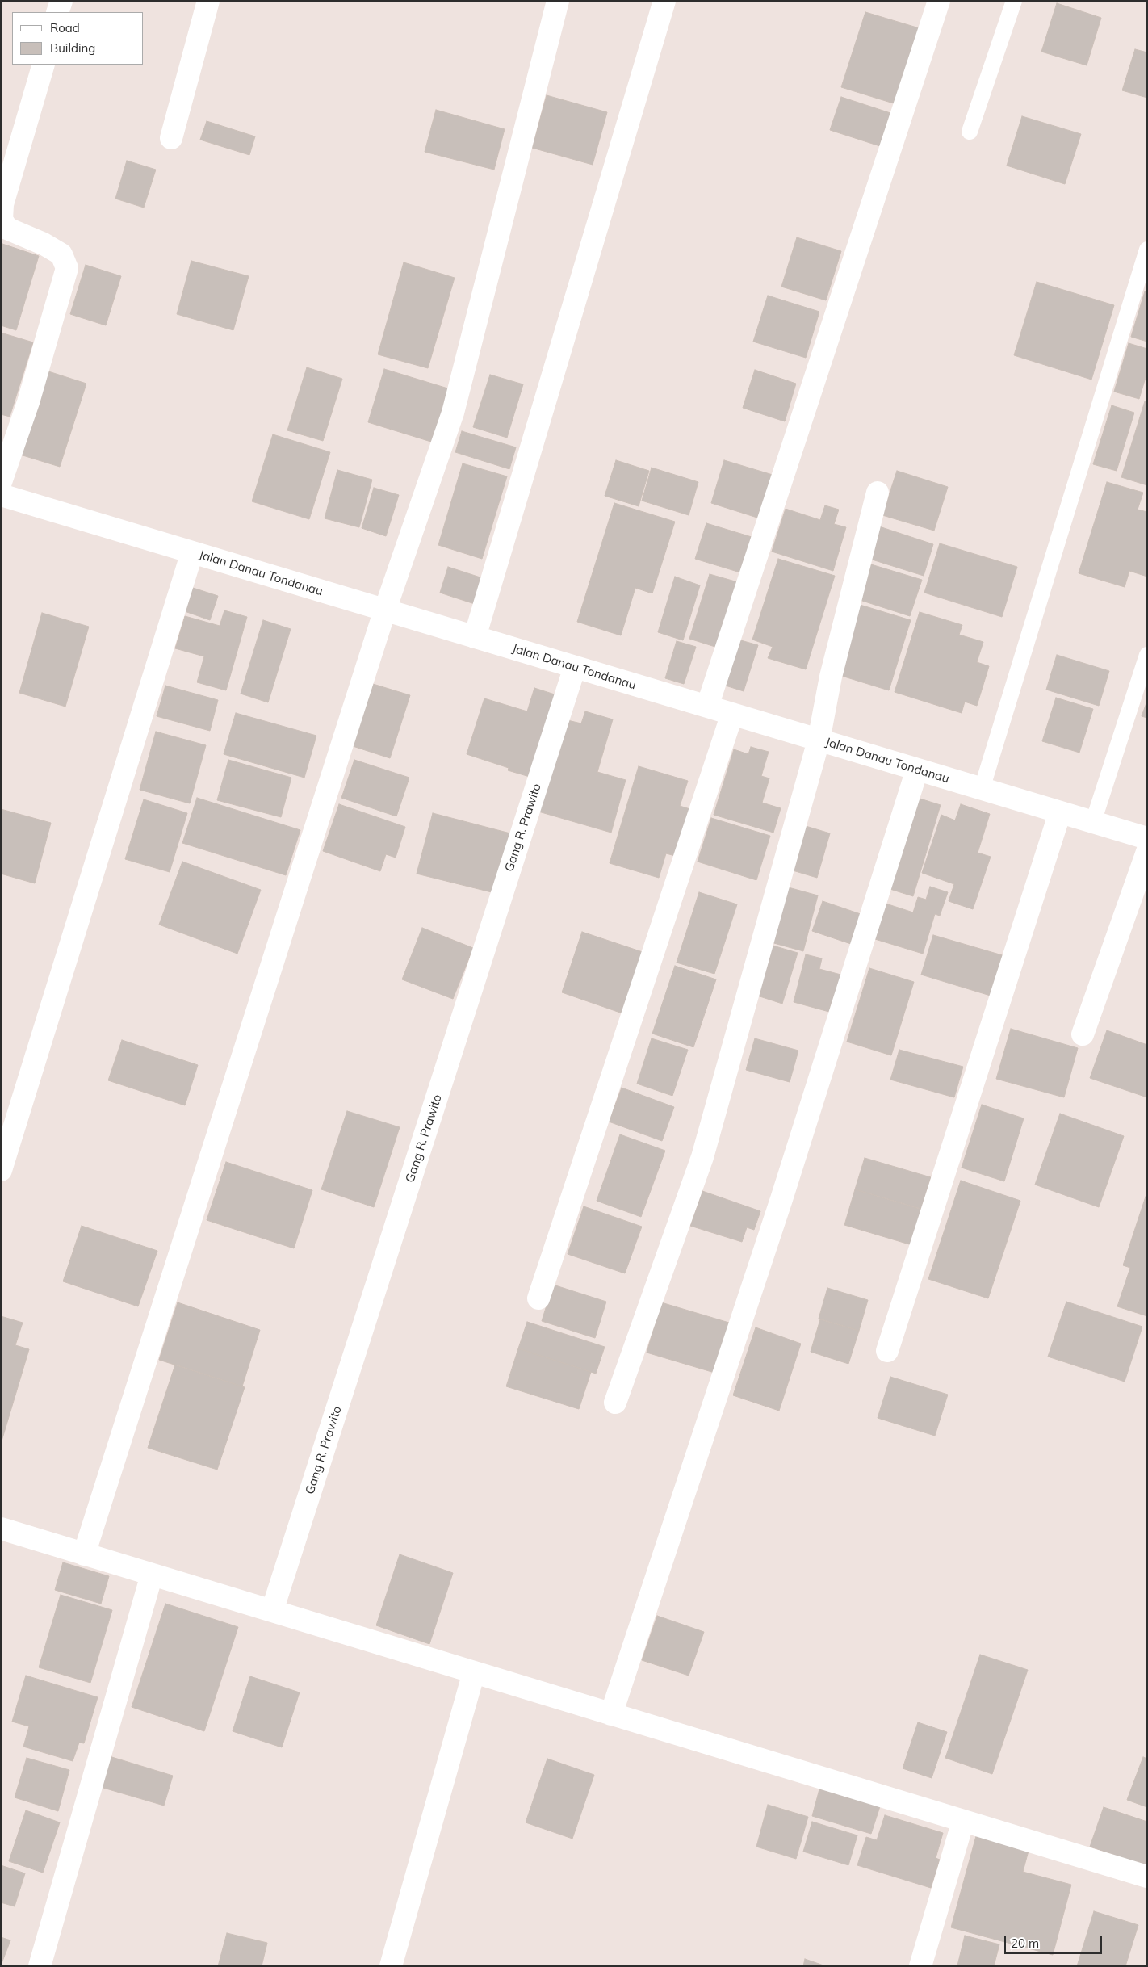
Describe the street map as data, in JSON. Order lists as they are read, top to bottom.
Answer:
{
  "streets": {
    "street": ["Jalan Danau Tondanau", "Gang R. Prawito"]
  },
  "crossings": [
    ["Jalan Danau Tondanau", "Gang R. Prawito"]
  ],
  "legend": ["Road", "Building"],
  "scale_bar": "20 m"
}
